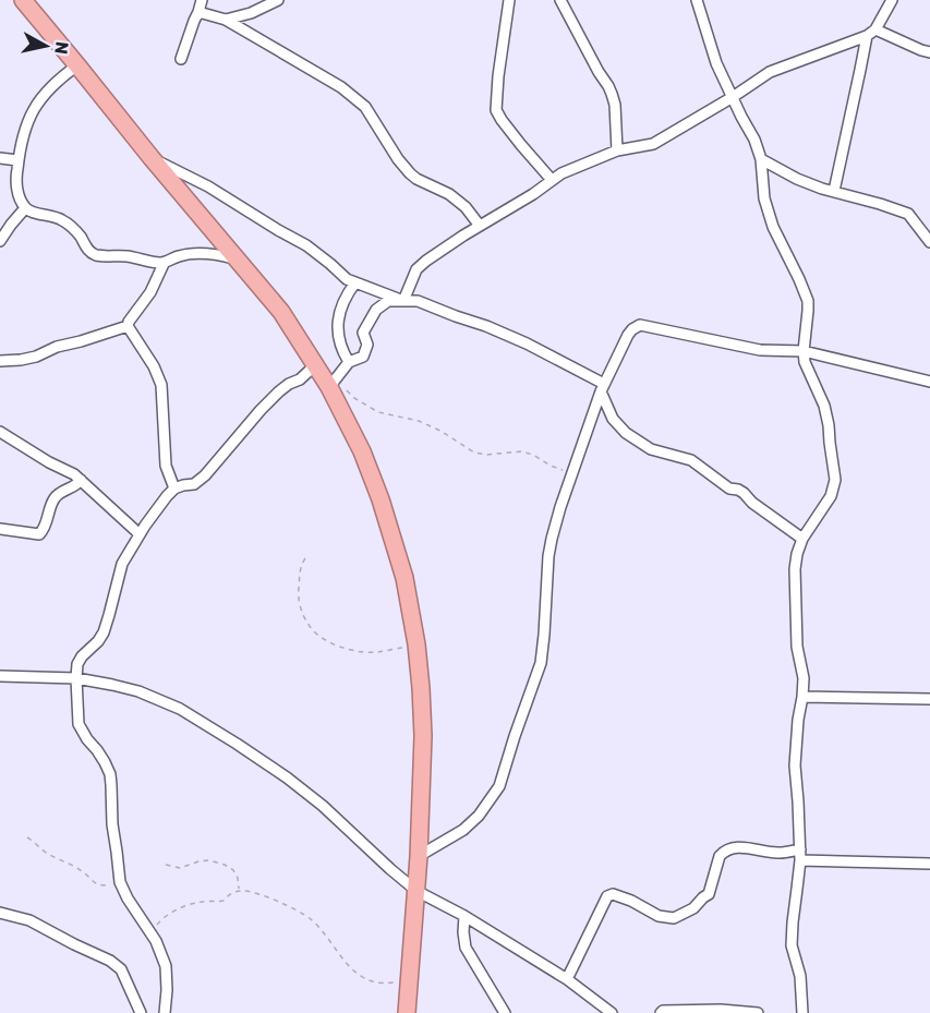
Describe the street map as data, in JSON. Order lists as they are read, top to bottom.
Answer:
{
  "north": "right"
}
